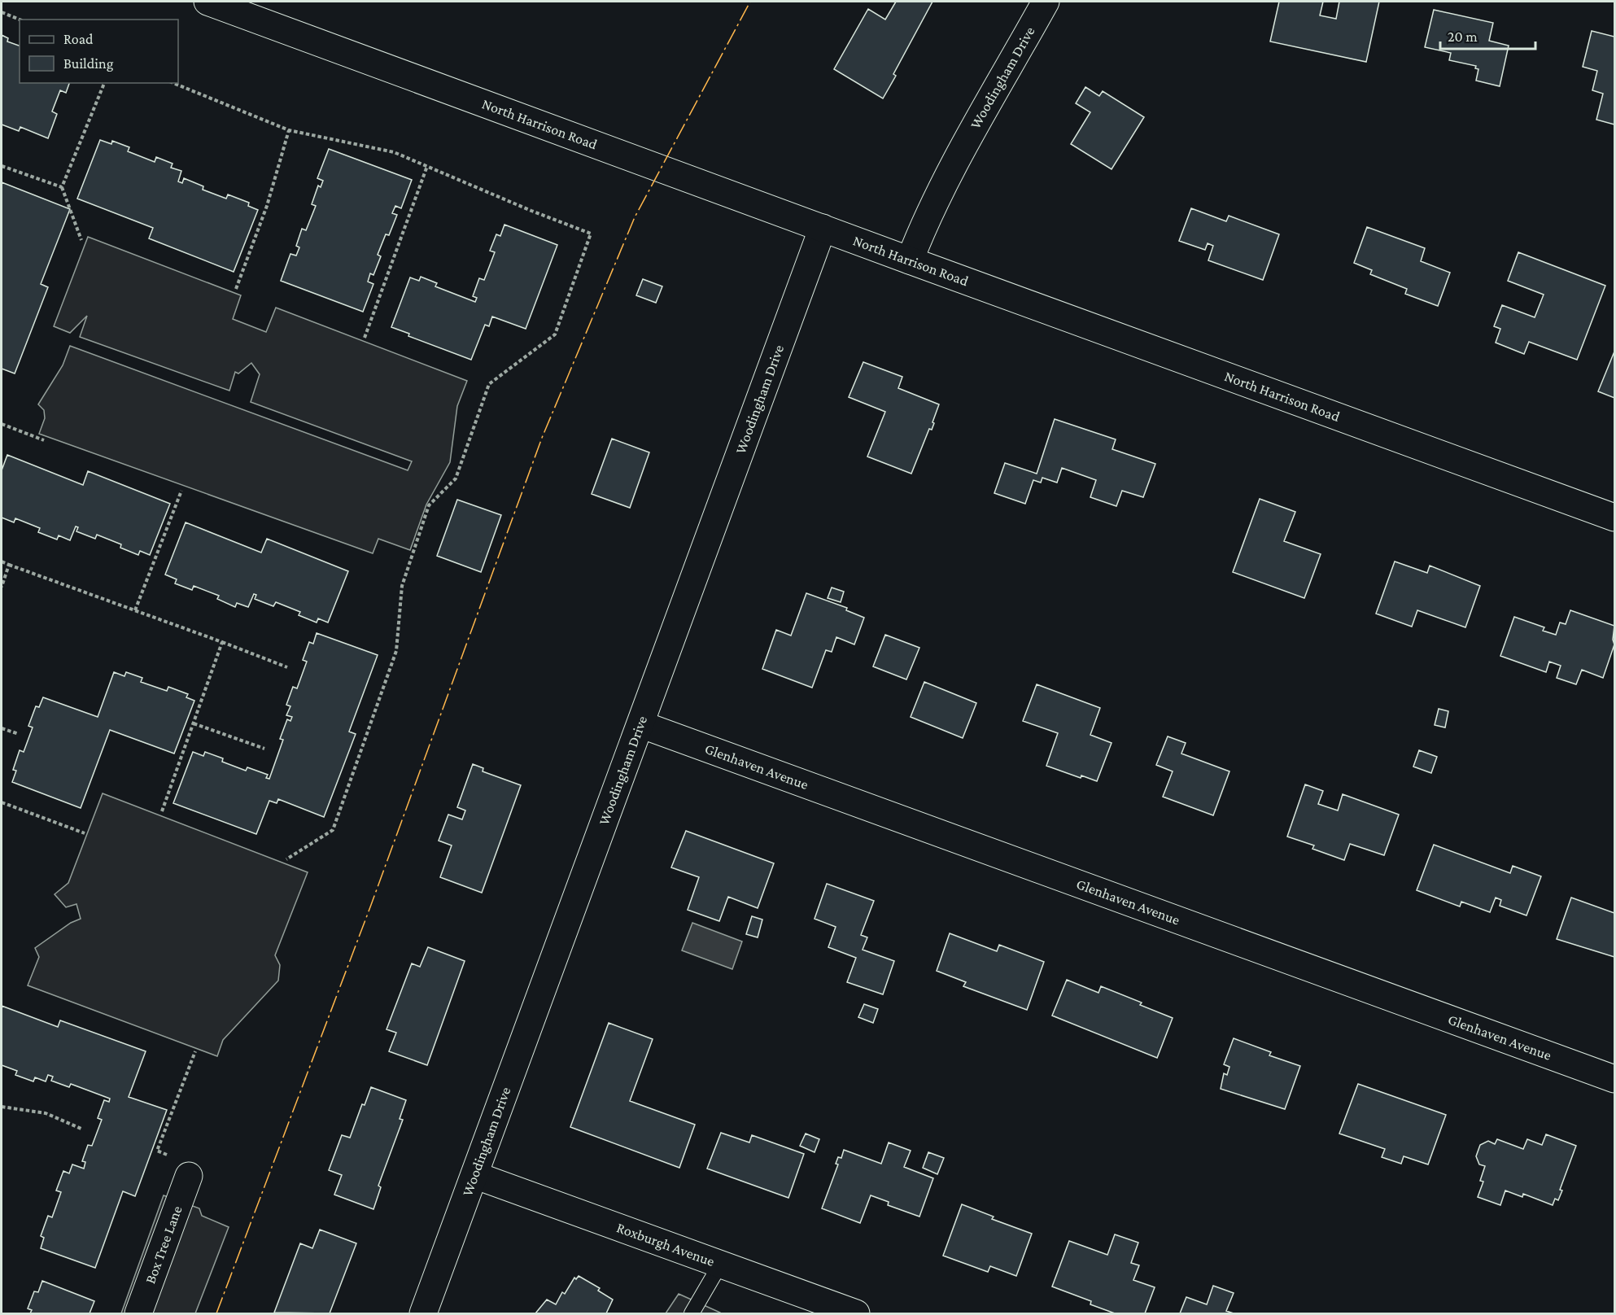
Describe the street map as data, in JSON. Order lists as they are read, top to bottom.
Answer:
{
  "streets": {
    "street": [
      "Woodingham Drive",
      "North Harrison Road",
      "Glenhaven Avenue",
      "Box Tree Lane",
      "Roxburgh Avenue"
    ]
  },
  "crossings": [
    ["Woodingham Drive", "North Harrison Road"],
    ["Woodingham Drive", "Glenhaven Avenue"],
    ["Woodingham Drive", "Roxburgh Avenue"]
  ],
  "legend": ["Road", "Building"],
  "scale_bar": "20 m"
}
